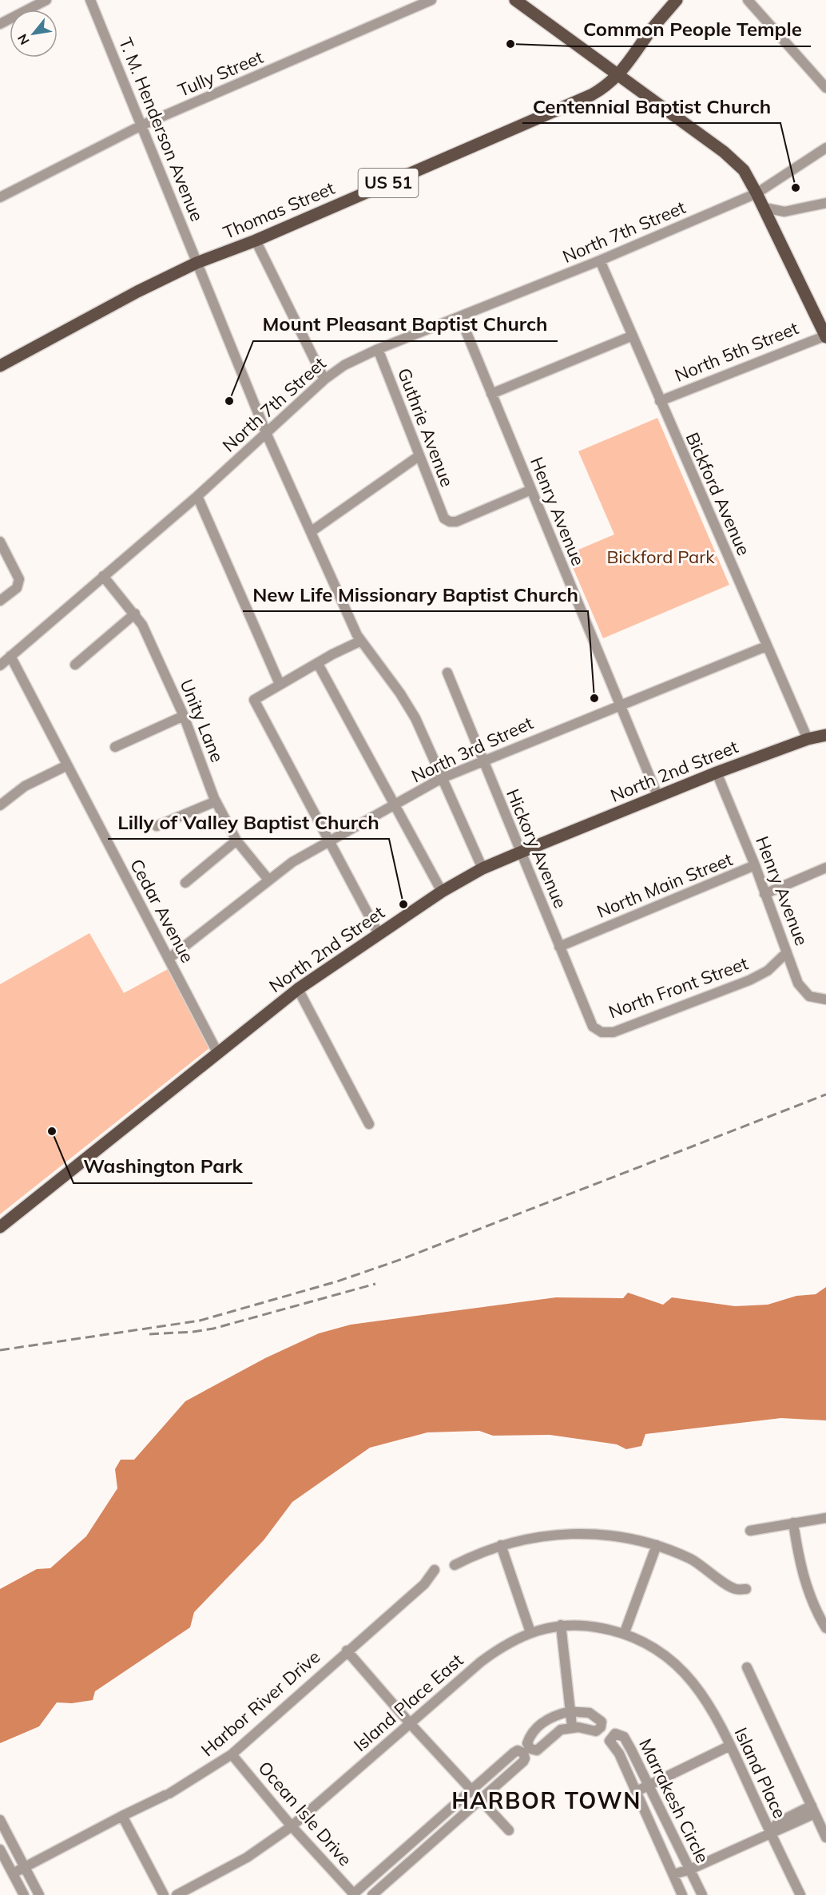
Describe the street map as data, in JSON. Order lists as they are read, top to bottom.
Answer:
{
  "streets": {
    "main road": ["US 51", "Thomas Street", "North 2nd Street"],
    "street": [
      "Tully Street",
      "T. M. Henderson Avenue",
      "North 7th Street",
      "North 5th Street",
      "Guthrie Avenue",
      "Bickford Avenue",
      "Henry Avenue",
      "Unity Lane",
      "North 3rd Street",
      "Hickory Avenue",
      "North Main Street",
      "Cedar Avenue",
      "North Front Street",
      "Island Place East",
      "Harbor River Drive",
      "Island Place",
      "Marrakesh Circle",
      "Ocean Isle Drive"
    ]
  },
  "crossings": [
    ["Tully Street", "T. M. Henderson Avenue"],
    ["T. M. Henderson Avenue", "Thomas Street"],
    ["T. M. Henderson Avenue", "North 7th Street"],
    ["T. M. Henderson Avenue", "North 3rd Street"],
    ["T. M. Henderson Avenue", "North 2nd Street"],
    ["North 7th Street", "Guthrie Avenue"],
    ["North 7th Street", "Bickford Avenue"],
    ["North 7th Street", "Henry Avenue"],
    ["North 7th Street", "Unity Lane"],
    ["North 7th Street", "Cedar Avenue"],
    ["North 5th Street", "Bickford Avenue"],
    ["Guthrie Avenue", "Henry Avenue"],
    ["Bickford Avenue", "North 3rd Street"],
    ["Bickford Avenue", "North 2nd Street"],
    ["Henry Avenue", "North 3rd Street"],
    ["Henry Avenue", "North 2nd Street"],
    ["Henry Avenue", "North Main Street"],
    ["Henry Avenue", "North Front Street"],
    ["Unity Lane", "North 3rd Street"],
    ["North 3rd Street", "Hickory Avenue"],
    ["North 3rd Street", "Cedar Avenue"],
    ["North 2nd Street", "Hickory Avenue"],
    ["North 2nd Street", "Cedar Avenue"],
    ["Hickory Avenue", "North Main Street"],
    ["Hickory Avenue", "North Front Street"],
    ["Island Place East", "Island Place"],
    ["Island Place East", "Ocean Isle Drive"],
    ["Harbor River Drive", "Ocean Isle Drive"]
  ],
  "districts": ["HARBOR TOWN"],
  "parks": ["Bickford Park"],
  "places": [
    "Common People Temple",
    "Centennial Baptist Church",
    "Mount Pleasant Baptist Church",
    "New Life Missionary Baptist Church",
    "Lilly of Valley Baptist Church",
    "Washington Park"
  ],
  "north": "bottom left"
}
